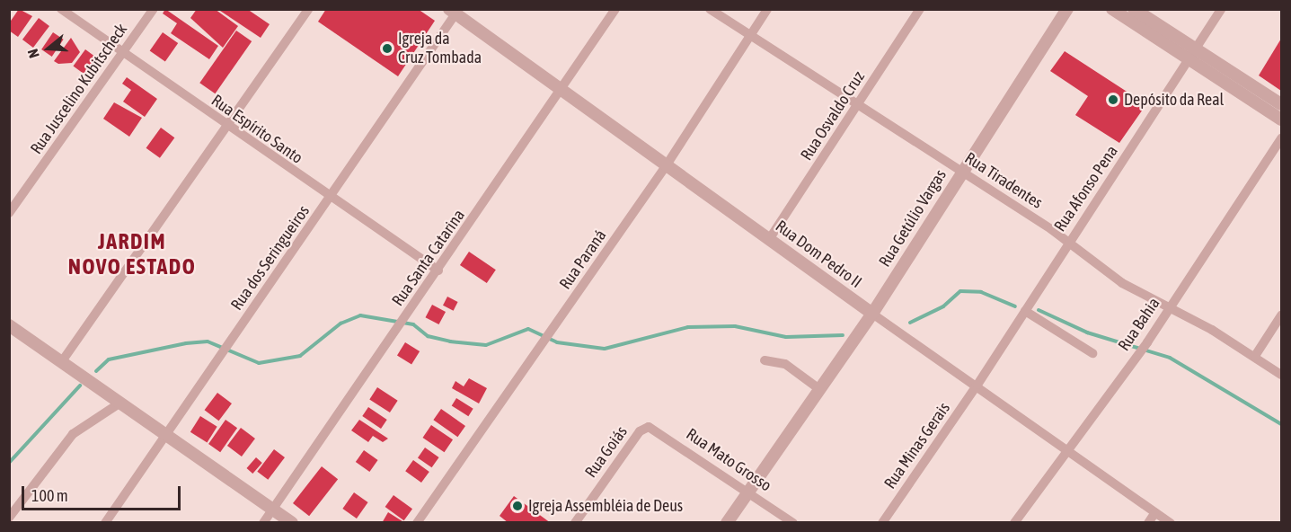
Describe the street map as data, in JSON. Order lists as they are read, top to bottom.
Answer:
{
  "streets": {
    "street": [
      "Rua Juscelino Kubitscheck",
      "Rua Osvaldo Cruz",
      "Rua Espírito Santo",
      "Rua Tiradentes",
      "Rua Afonso Pena",
      "Rua Getúlio Vargas",
      "Rua Dom Pedro II",
      "Rua dos Seringueiros",
      "Rua Santa Catarina",
      "Rua Paraná",
      "Rua Bahia",
      "Rua Minas Gerais",
      "Rua Goiás",
      "Rua Mato Grosso"
    ]
  },
  "crossings": [
    ["Rua Juscelino Kubitscheck", "Rua Espírito Santo"],
    ["Rua Osvaldo Cruz", "Rua Tiradentes"],
    ["Rua Osvaldo Cruz", "Rua Dom Pedro II"],
    ["Rua Espírito Santo", "Rua dos Seringueiros"],
    ["Rua Espírito Santo", "Rua Santa Catarina"],
    ["Rua Tiradentes", "Rua Afonso Pena"],
    ["Rua Tiradentes", "Rua Getúlio Vargas"],
    ["Rua Tiradentes", "Rua Paraná"],
    ["Rua Tiradentes", "Rua Bahia"],
    ["Rua Afonso Pena", "Rua Dom Pedro II"],
    ["Rua Afonso Pena", "Rua Minas Gerais"],
    ["Rua Getúlio Vargas", "Rua Dom Pedro II"],
    ["Rua Getúlio Vargas", "Rua Mato Grosso"],
    ["Rua Dom Pedro II", "Rua dos Seringueiros"],
    ["Rua Dom Pedro II", "Rua Santa Catarina"],
    ["Rua Dom Pedro II", "Rua Paraná"],
    ["Rua Dom Pedro II", "Rua Bahia"],
    ["Rua Dom Pedro II", "Rua Minas Gerais"],
    ["Rua Goiás", "Rua Mato Grosso"]
  ],
  "districts": ["JARDIM NOVO ESTADO"],
  "places": ["Igreja da Cruz Tombada", "Depósito da Real", "Igreja Assembléia de Deus"],
  "scale_bar": "100 m",
  "north": "left"
}
